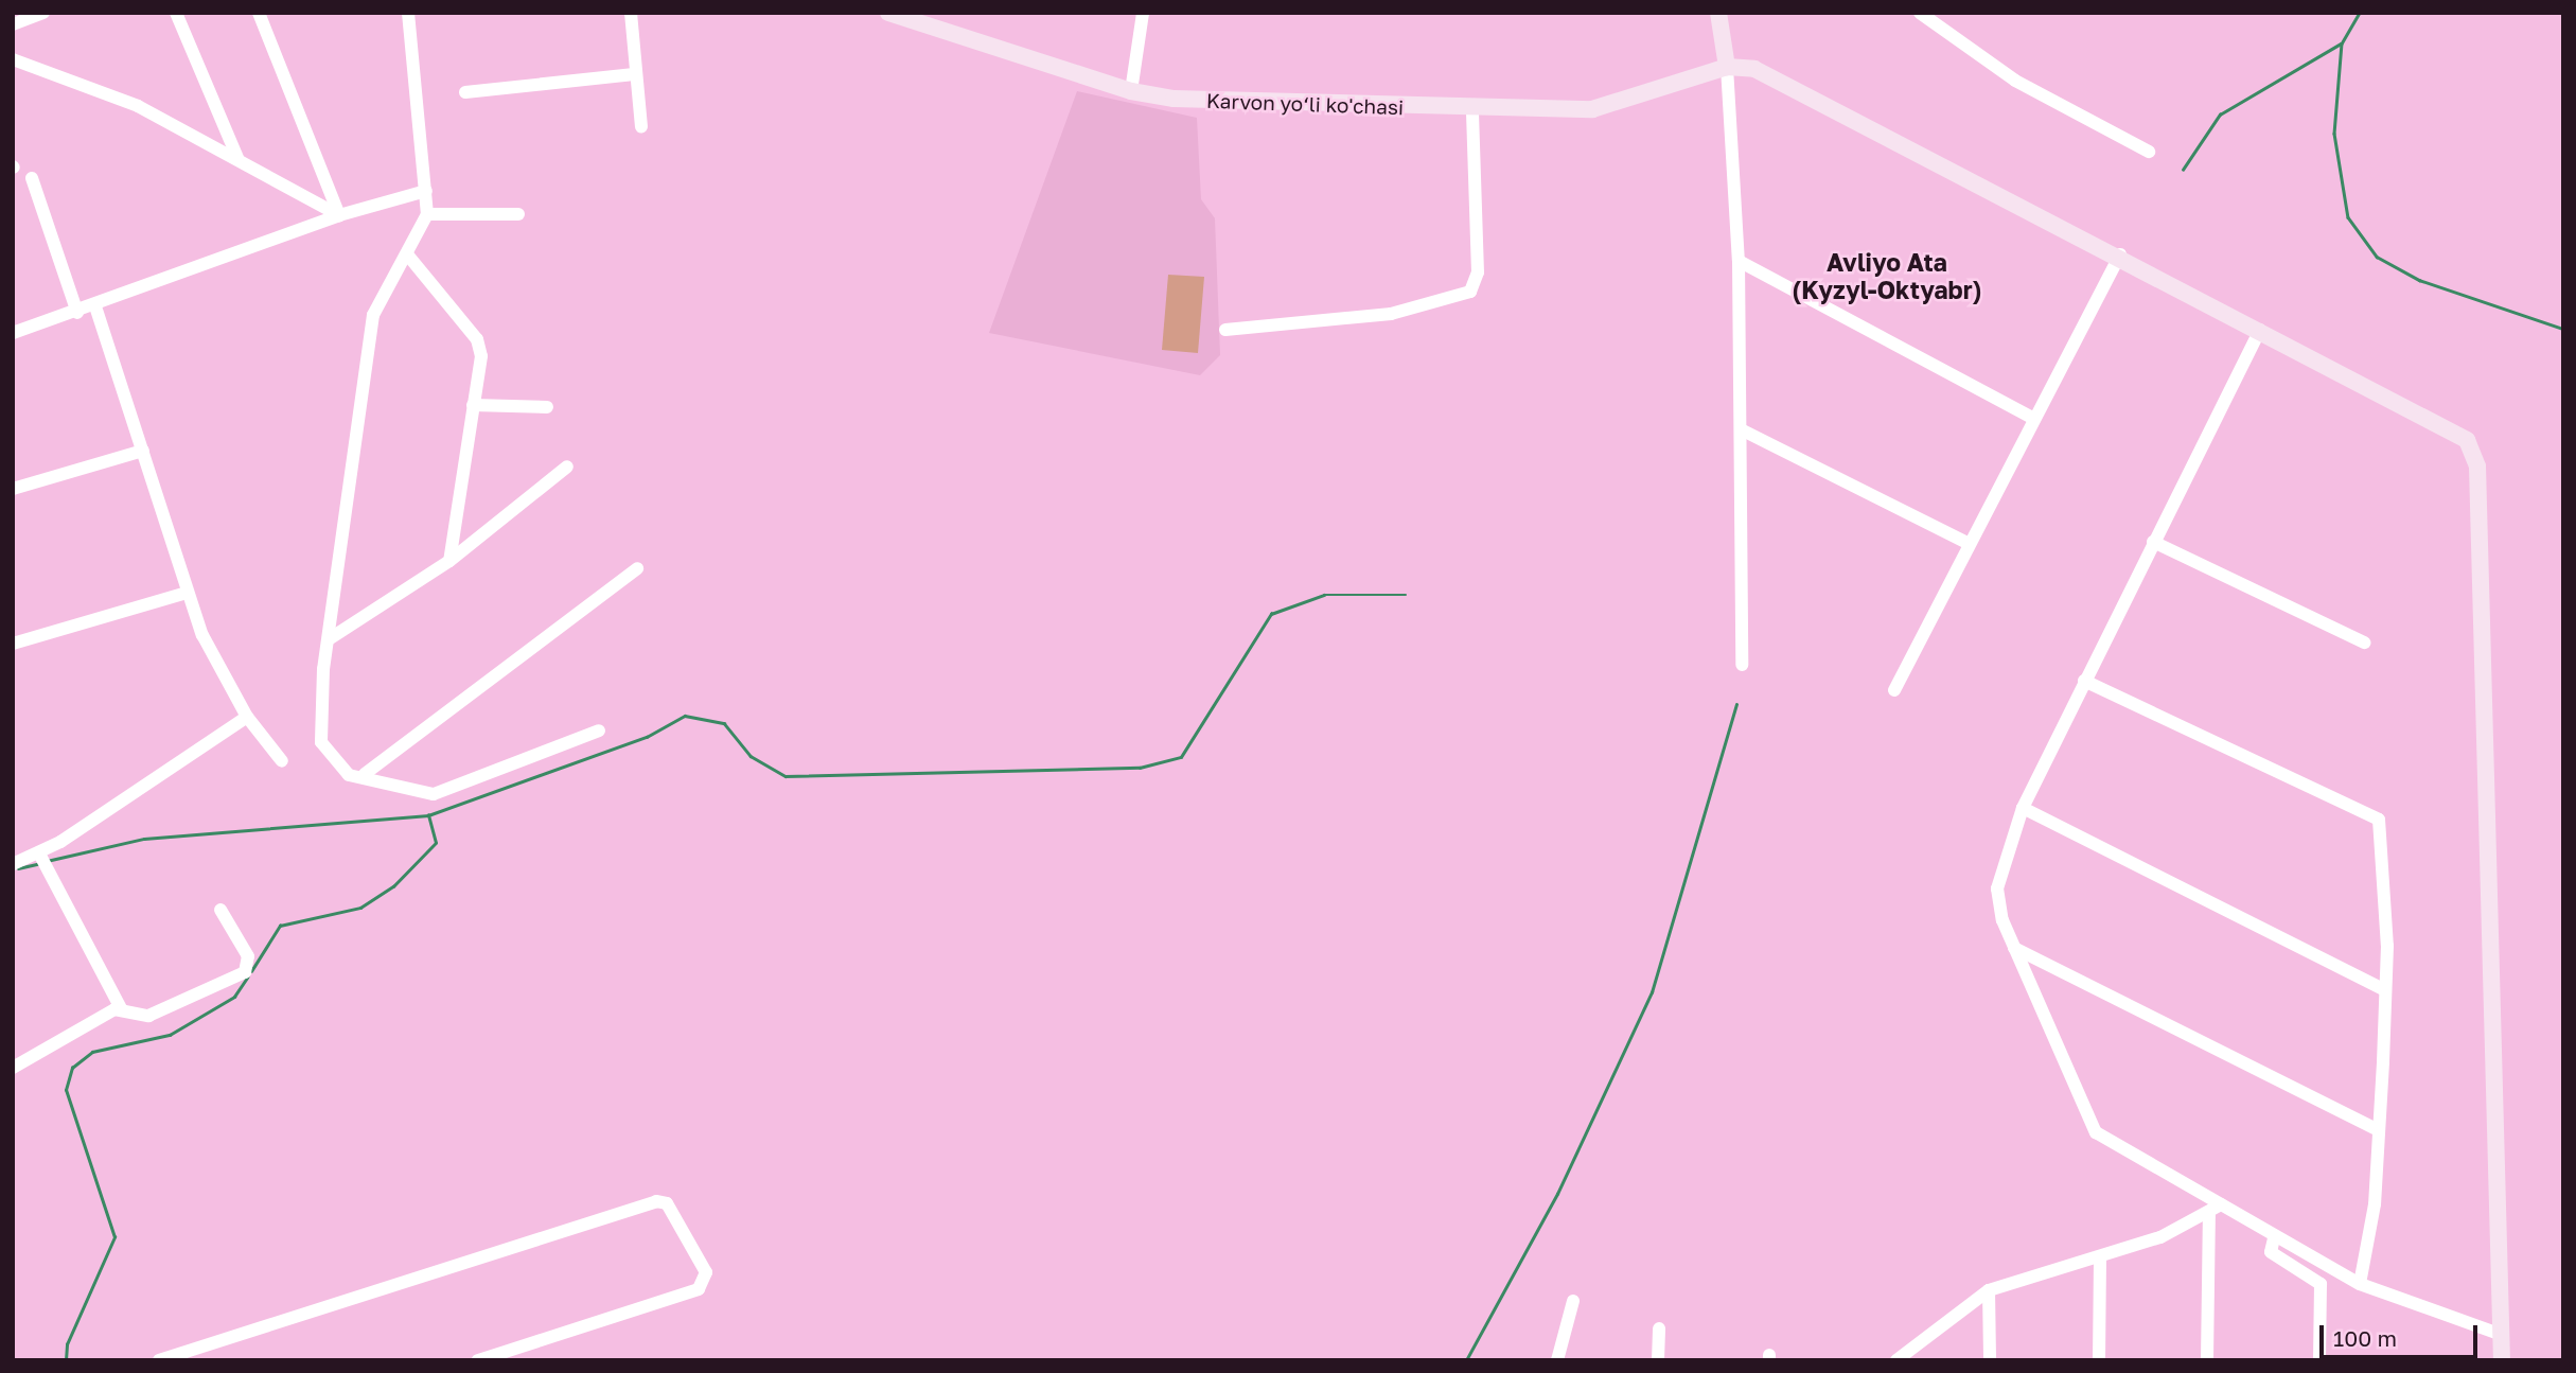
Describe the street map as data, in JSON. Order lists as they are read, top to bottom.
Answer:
{
  "streets": {
    "street": ["Karvon yo‘li ko'chasi"]
  },
  "districts": ["Avliyo Ata (Kyzyl-Oktyabr)"],
  "scale_bar": "100 m"
}
